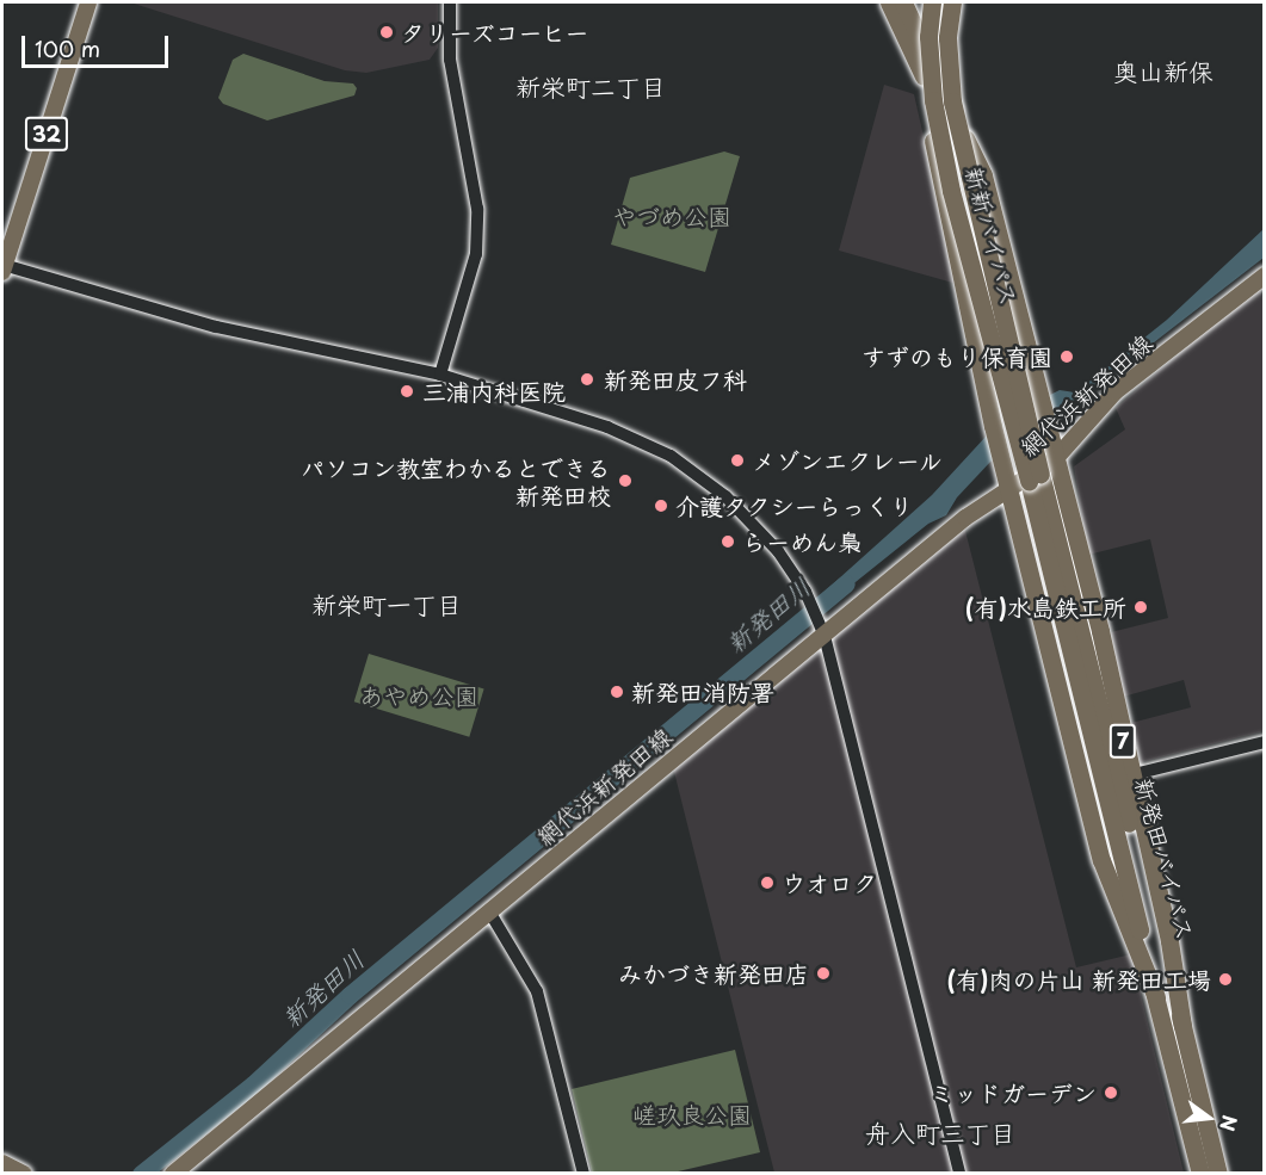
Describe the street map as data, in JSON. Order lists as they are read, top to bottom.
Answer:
{
  "streets": {
    "highway": ["新新バイパス", "7", "新発田バイパス"],
    "main road": ["32", "網代浜新発田線"]
  },
  "crossings": [
    ["新新バイパス", "網代浜新発田線"],
    ["新新バイパス", "7"],
    ["新新バイパス", "新発田バイパス"],
    ["網代浜新発田線", "7"],
    ["網代浜新発田線", "新発田バイパス"],
    ["7", "新発田バイパス"]
  ],
  "districts": [
    "奥山新保",
    "新栄町二丁目",
    "新栄町一丁目",
    "舟入町三丁目"
  ],
  "water": ["新発田川"],
  "parks": ["やづめ公園", "あやめ公園", "嵯玖良公園"],
  "places": [
    "タリーズコーヒー",
    "すずのもり保育園",
    "新発田皮フ科",
    "三浦内科医院",
    "メゾンエクレール",
    "パソコン教室わかるとできる 新発田校",
    "介護タクシーらっくり",
    "らーめん梟",
    "(有)水島鉄工所",
    "新発田消防署",
    "ウオロク",
    "みかづき新発田店",
    "(有)肉の片山 新発田工場",
    "ミッドガーデン"
  ],
  "scale_bar": "100 m",
  "north": "right"
}
